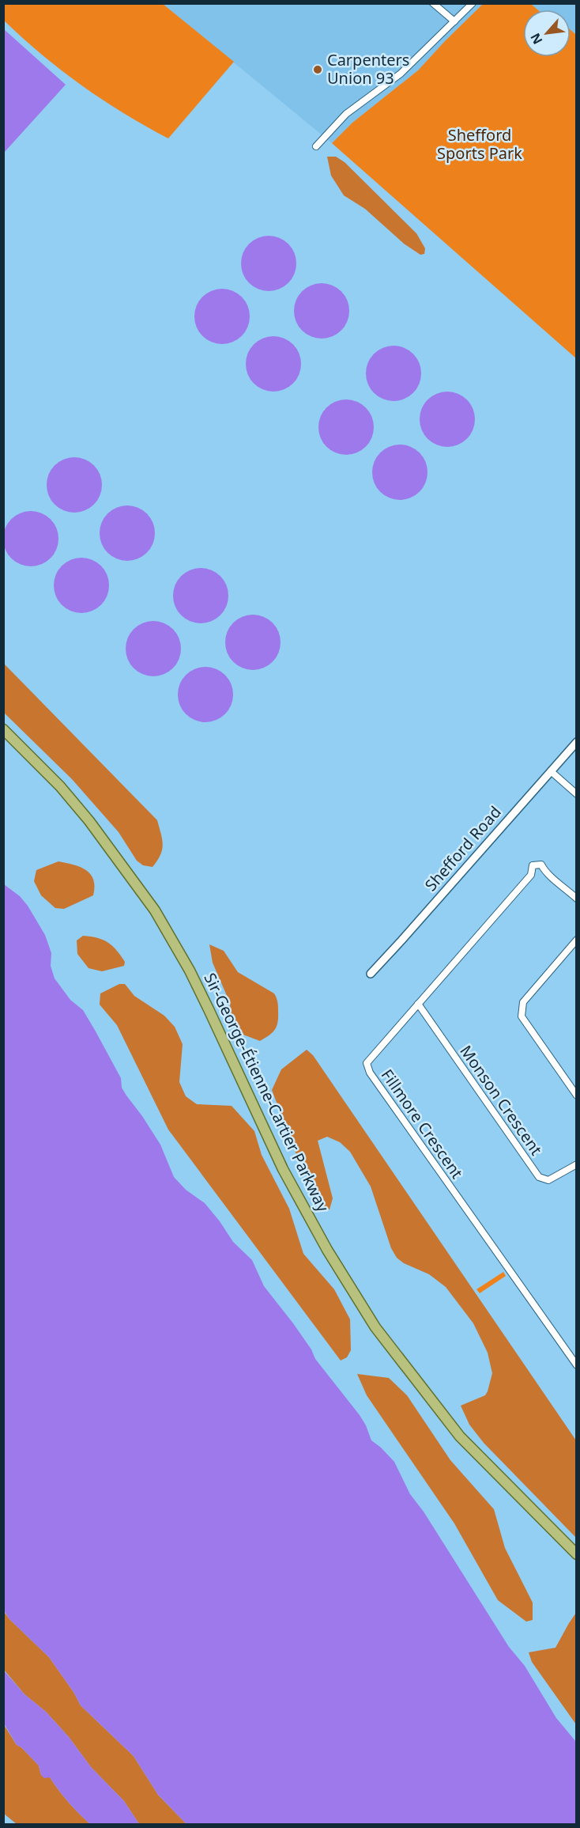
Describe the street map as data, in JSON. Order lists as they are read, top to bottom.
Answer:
{
  "streets": {
    "main road": ["Sir-George-Étienne-Cartier Parkway"],
    "street": ["Shefford Road", "Monson Crescent", "Fillmore Crescent"]
  },
  "crossings": [
    ["Monson Crescent", "Fillmore Crescent"]
  ],
  "parks": ["Shefford Sports Park"],
  "places": ["Carpenters Union 93"],
  "north": "bottom left"
}
